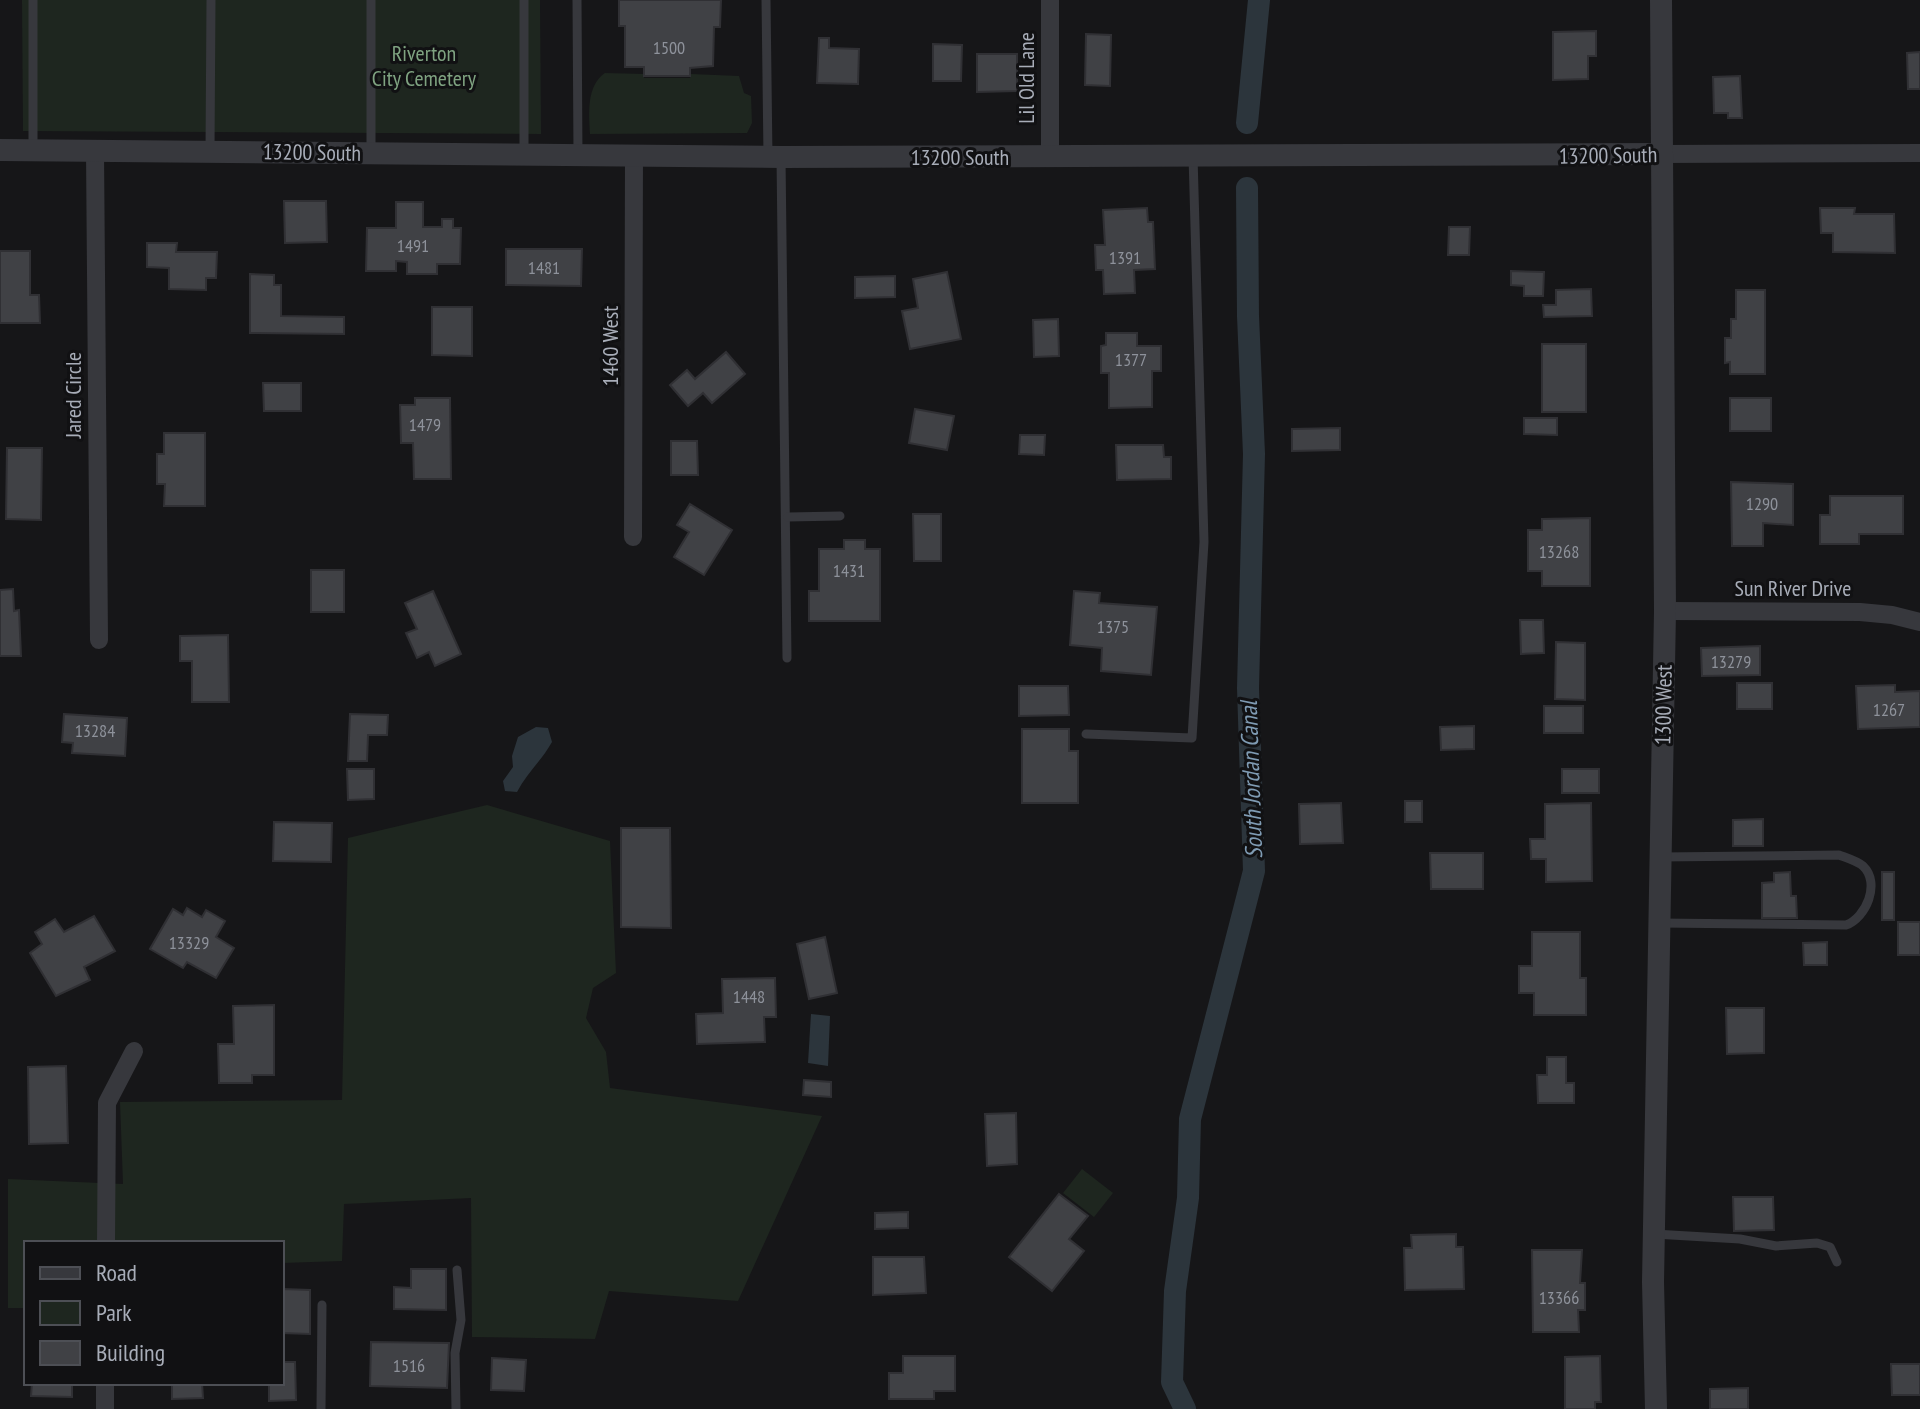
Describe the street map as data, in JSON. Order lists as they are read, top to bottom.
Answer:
{
  "streets": {
    "street": [
      "Lil Old Lane",
      "13200 South",
      "1460 West",
      "Jared Circle",
      "Sun River Drive",
      "1300 West"
    ]
  },
  "crossings": [
    ["Lil Old Lane", "13200 South"],
    ["13200 South", "1460 West"],
    ["13200 South", "Jared Circle"],
    ["13200 South", "1300 West"],
    ["Sun River Drive", "1300 West"]
  ],
  "water": ["South Jordan Canal"],
  "parks": ["Riverton City Cemetery"],
  "house_numbers": [
    "1500",
    "1491",
    "1391",
    "1481",
    "1377",
    "1479",
    "1290",
    "13268",
    "1431",
    "1375",
    "13279",
    "1267",
    "13284",
    "13329",
    "1448",
    "13366",
    "1516"
  ],
  "legend": ["Road", "Park", "Building"]
}
